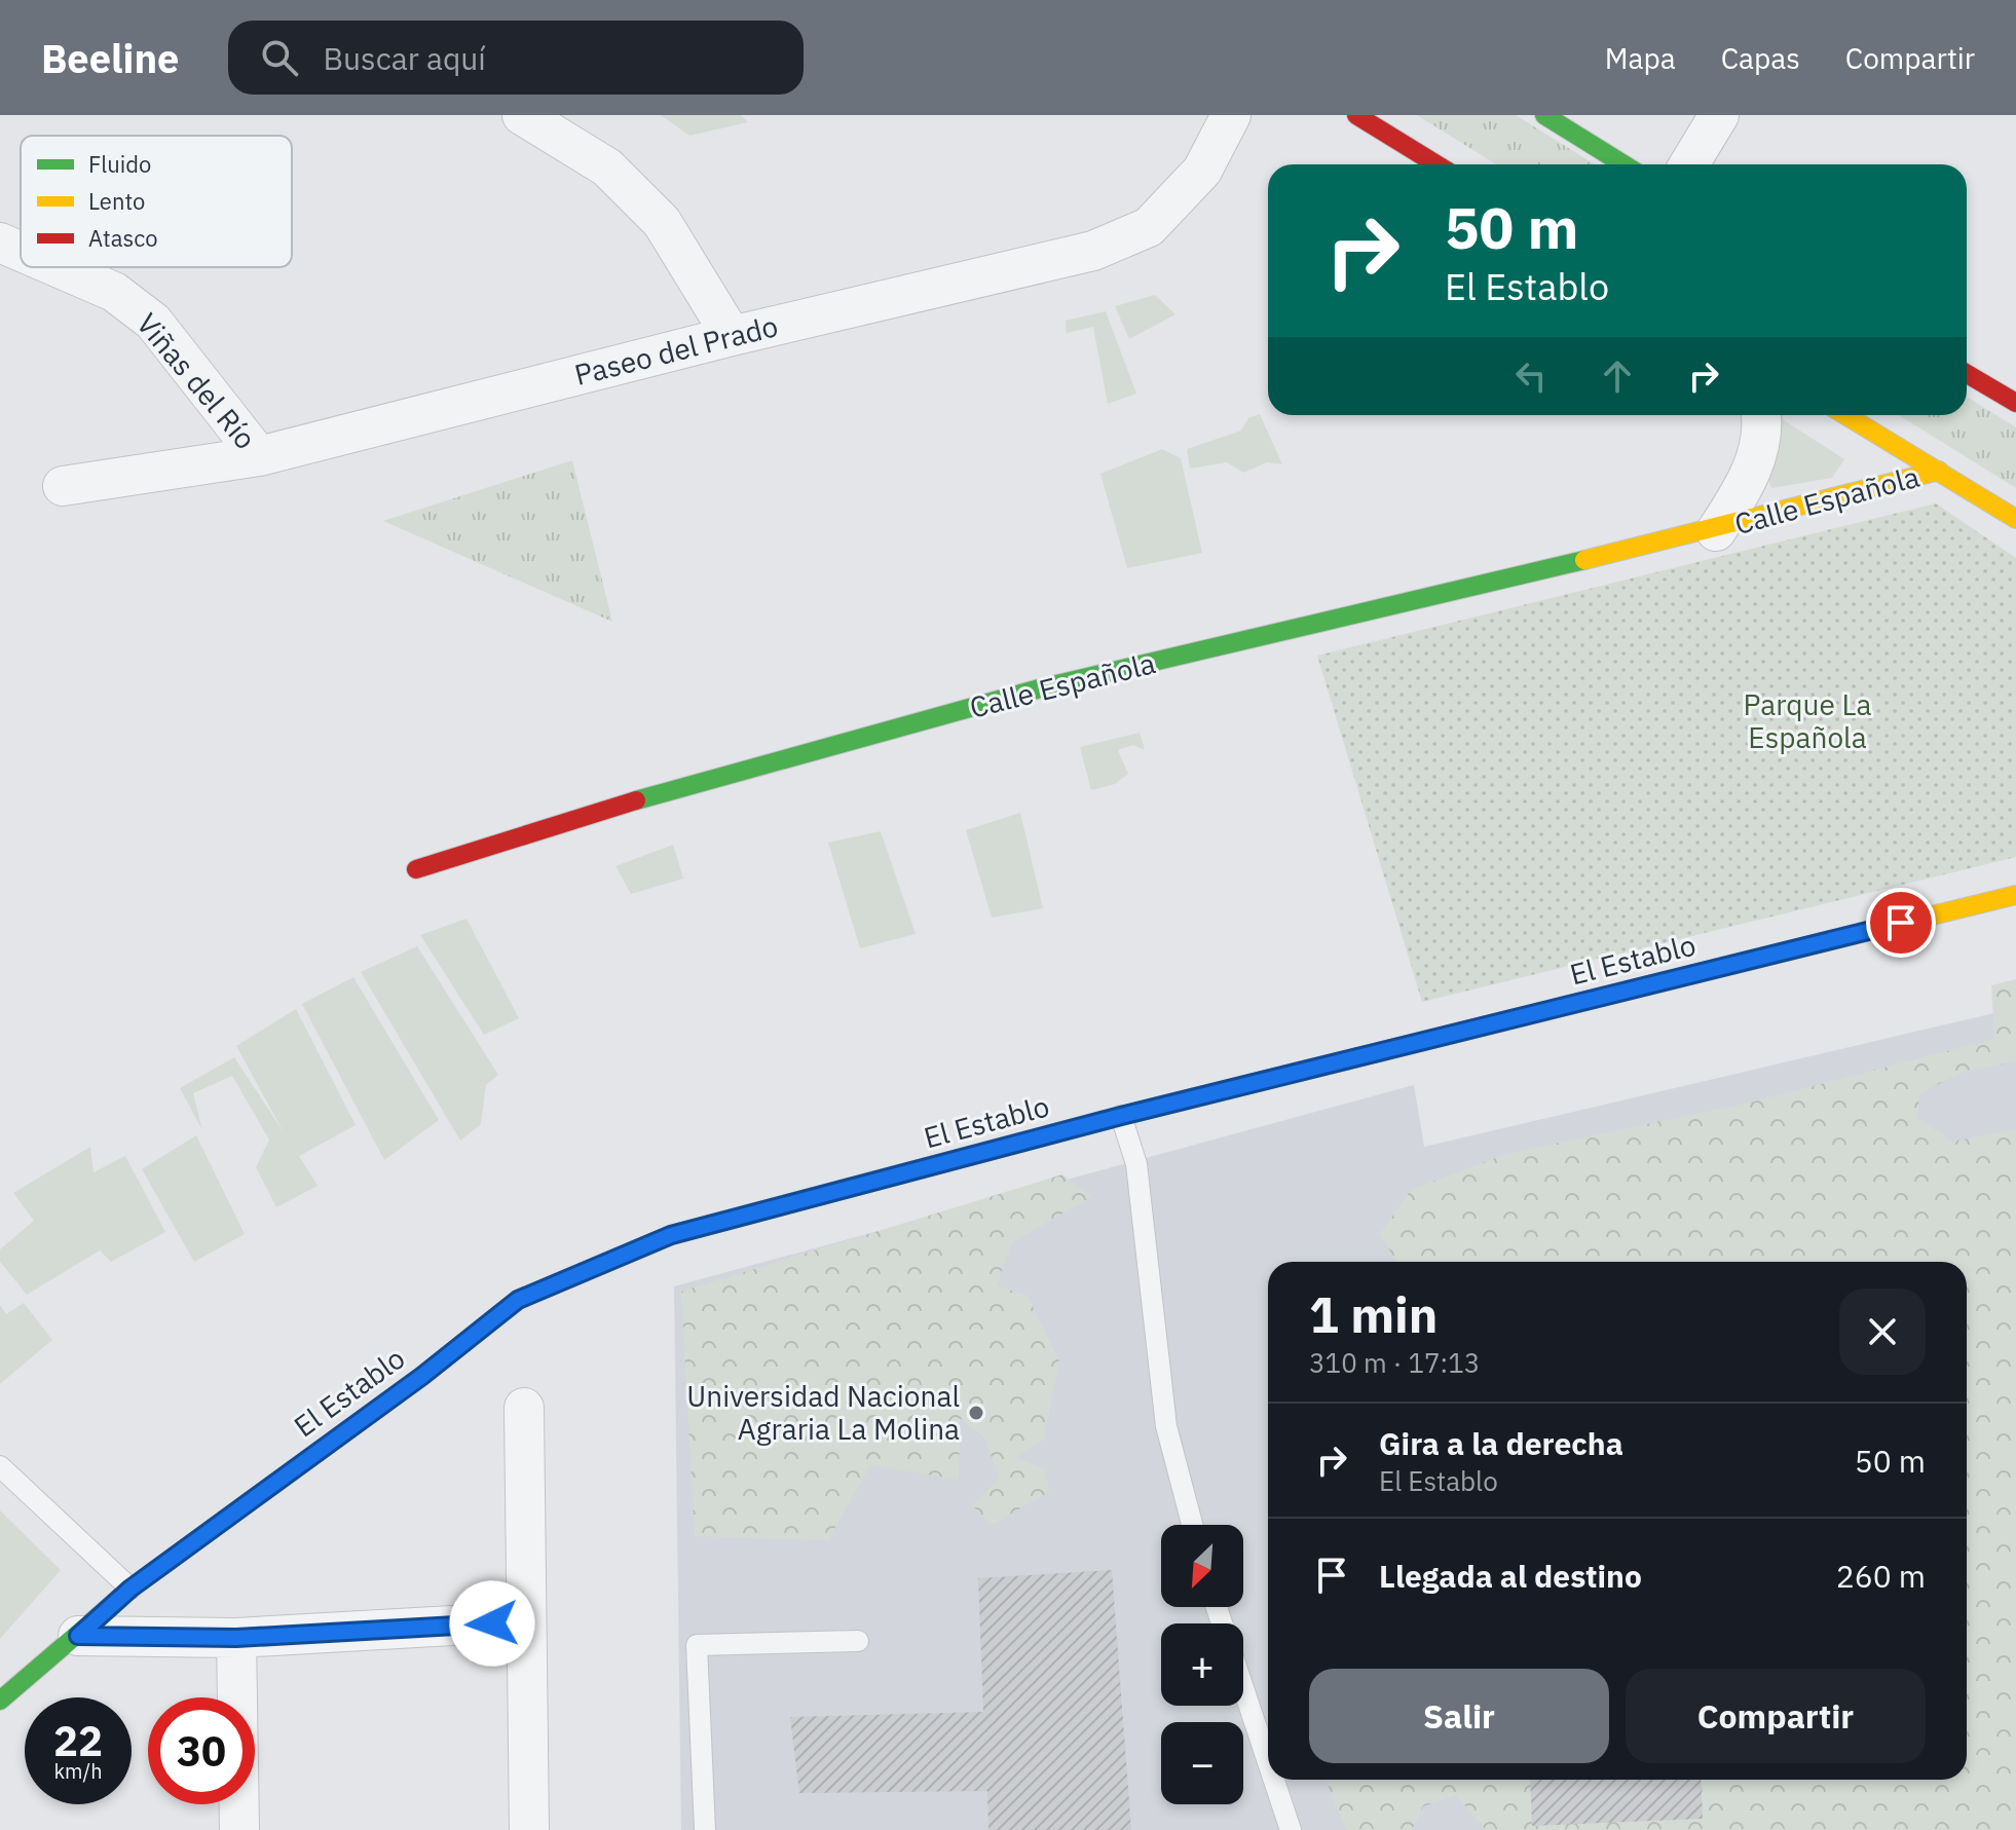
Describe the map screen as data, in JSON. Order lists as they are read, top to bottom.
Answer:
{
  "streets": {
    "street": [
      "Paseo del Prado",
      "Viñas del Río",
      "Calle Española",
      "El Establo"
    ]
  },
  "crossings": [
    ["Paseo del Prado", "Viñas del Río"]
  ],
  "parks": ["Parque La Española"],
  "places": ["Universidad Nacional Agraria La Molina"],
  "legend": ["Fluido", "Lento", "Atasco"],
  "north": "bottom left",
  "page": {
    "header": "Beeline",
    "search": "Buscar aquí",
    "nav": ["Mapa", "Capas", "Compartir"],
    "turn": ["50 m", "El Establo"],
    "heading": ["1 min", "310 m · 17:13"],
    "list": [
      {
        "name": "Gira a la derecha",
        "note": "El Establo",
        "value": "50 m"
      },
      {
        "name": "Llegada al destino",
        "value": "260 m"
      }
    ],
    "map_buttons": ["+", "−"],
    "buttons": ["Salir", "Compartir"],
    "speed": "22 km/h",
    "limit": "30"
  }
}
